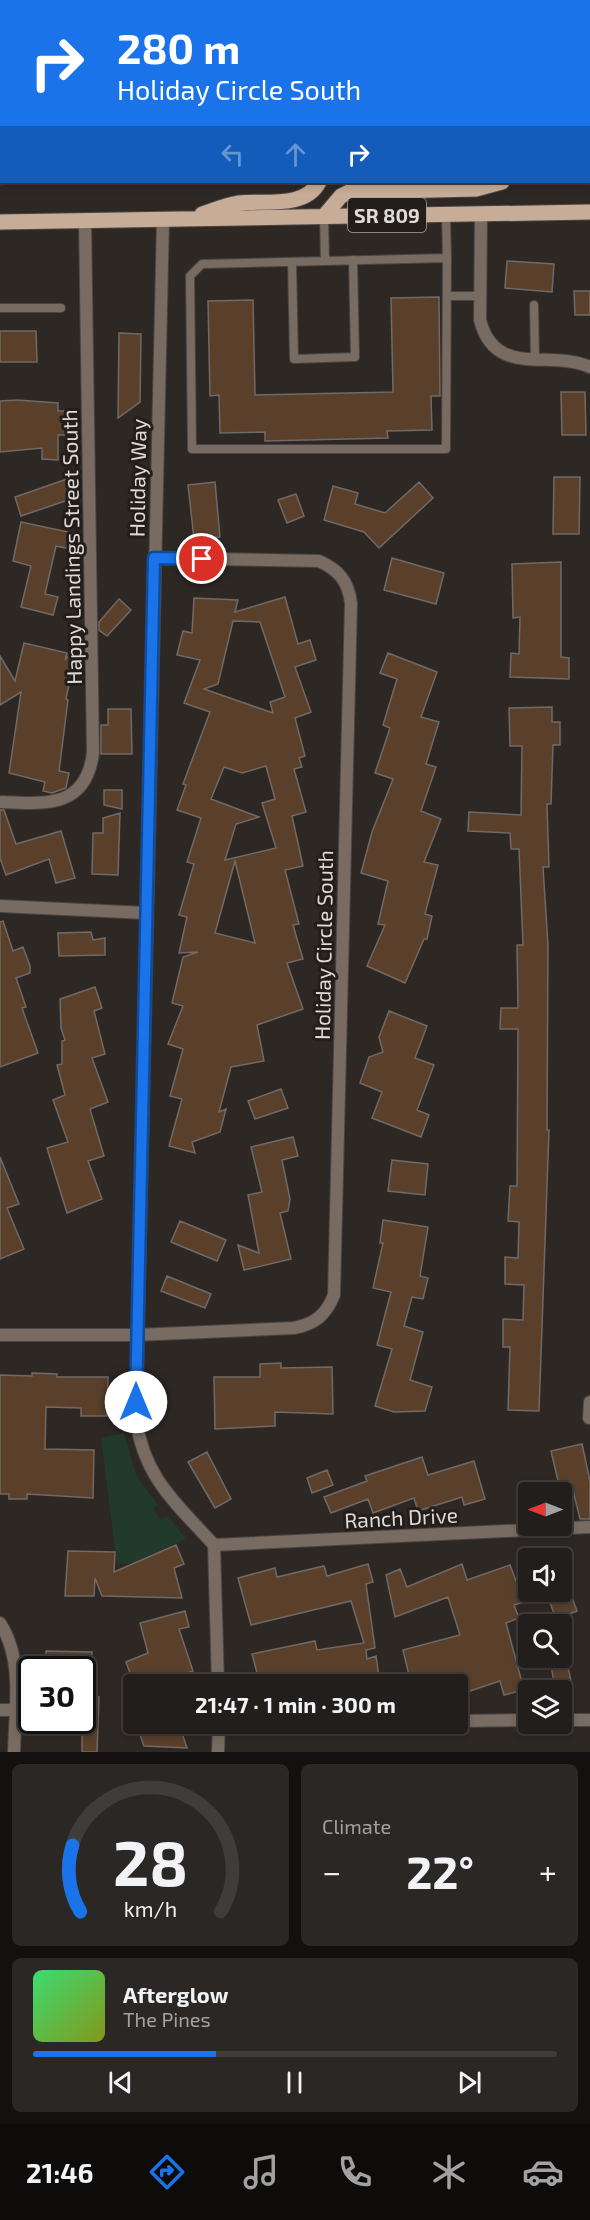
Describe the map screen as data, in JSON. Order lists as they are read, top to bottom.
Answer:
{
  "streets": {
    "main road": ["SR 809"],
    "street": [
      "Holiday Way",
      "Happy Landings Street South",
      "Holiday Circle South",
      "Ranch Drive"
    ]
  },
  "crossings": [
    ["SR 809", "Holiday Way"],
    ["SR 809", "Happy Landings Street South"],
    ["Holiday Way", "Holiday Circle South"],
    ["Holiday Way", "Ranch Drive"]
  ],
  "north": "left",
  "page": {
    "turn": ["280 m", "Holiday Circle South"],
    "limit": "30",
    "trip": "21:47 · 1 min · 300 m",
    "tile": "Climate",
    "heat": ["−", "22°", "+"],
    "song": ["Afterglow", "The Pines"],
    "tabs": "21:46",
    "gauge": ["28", "km/h"]
  }
}
